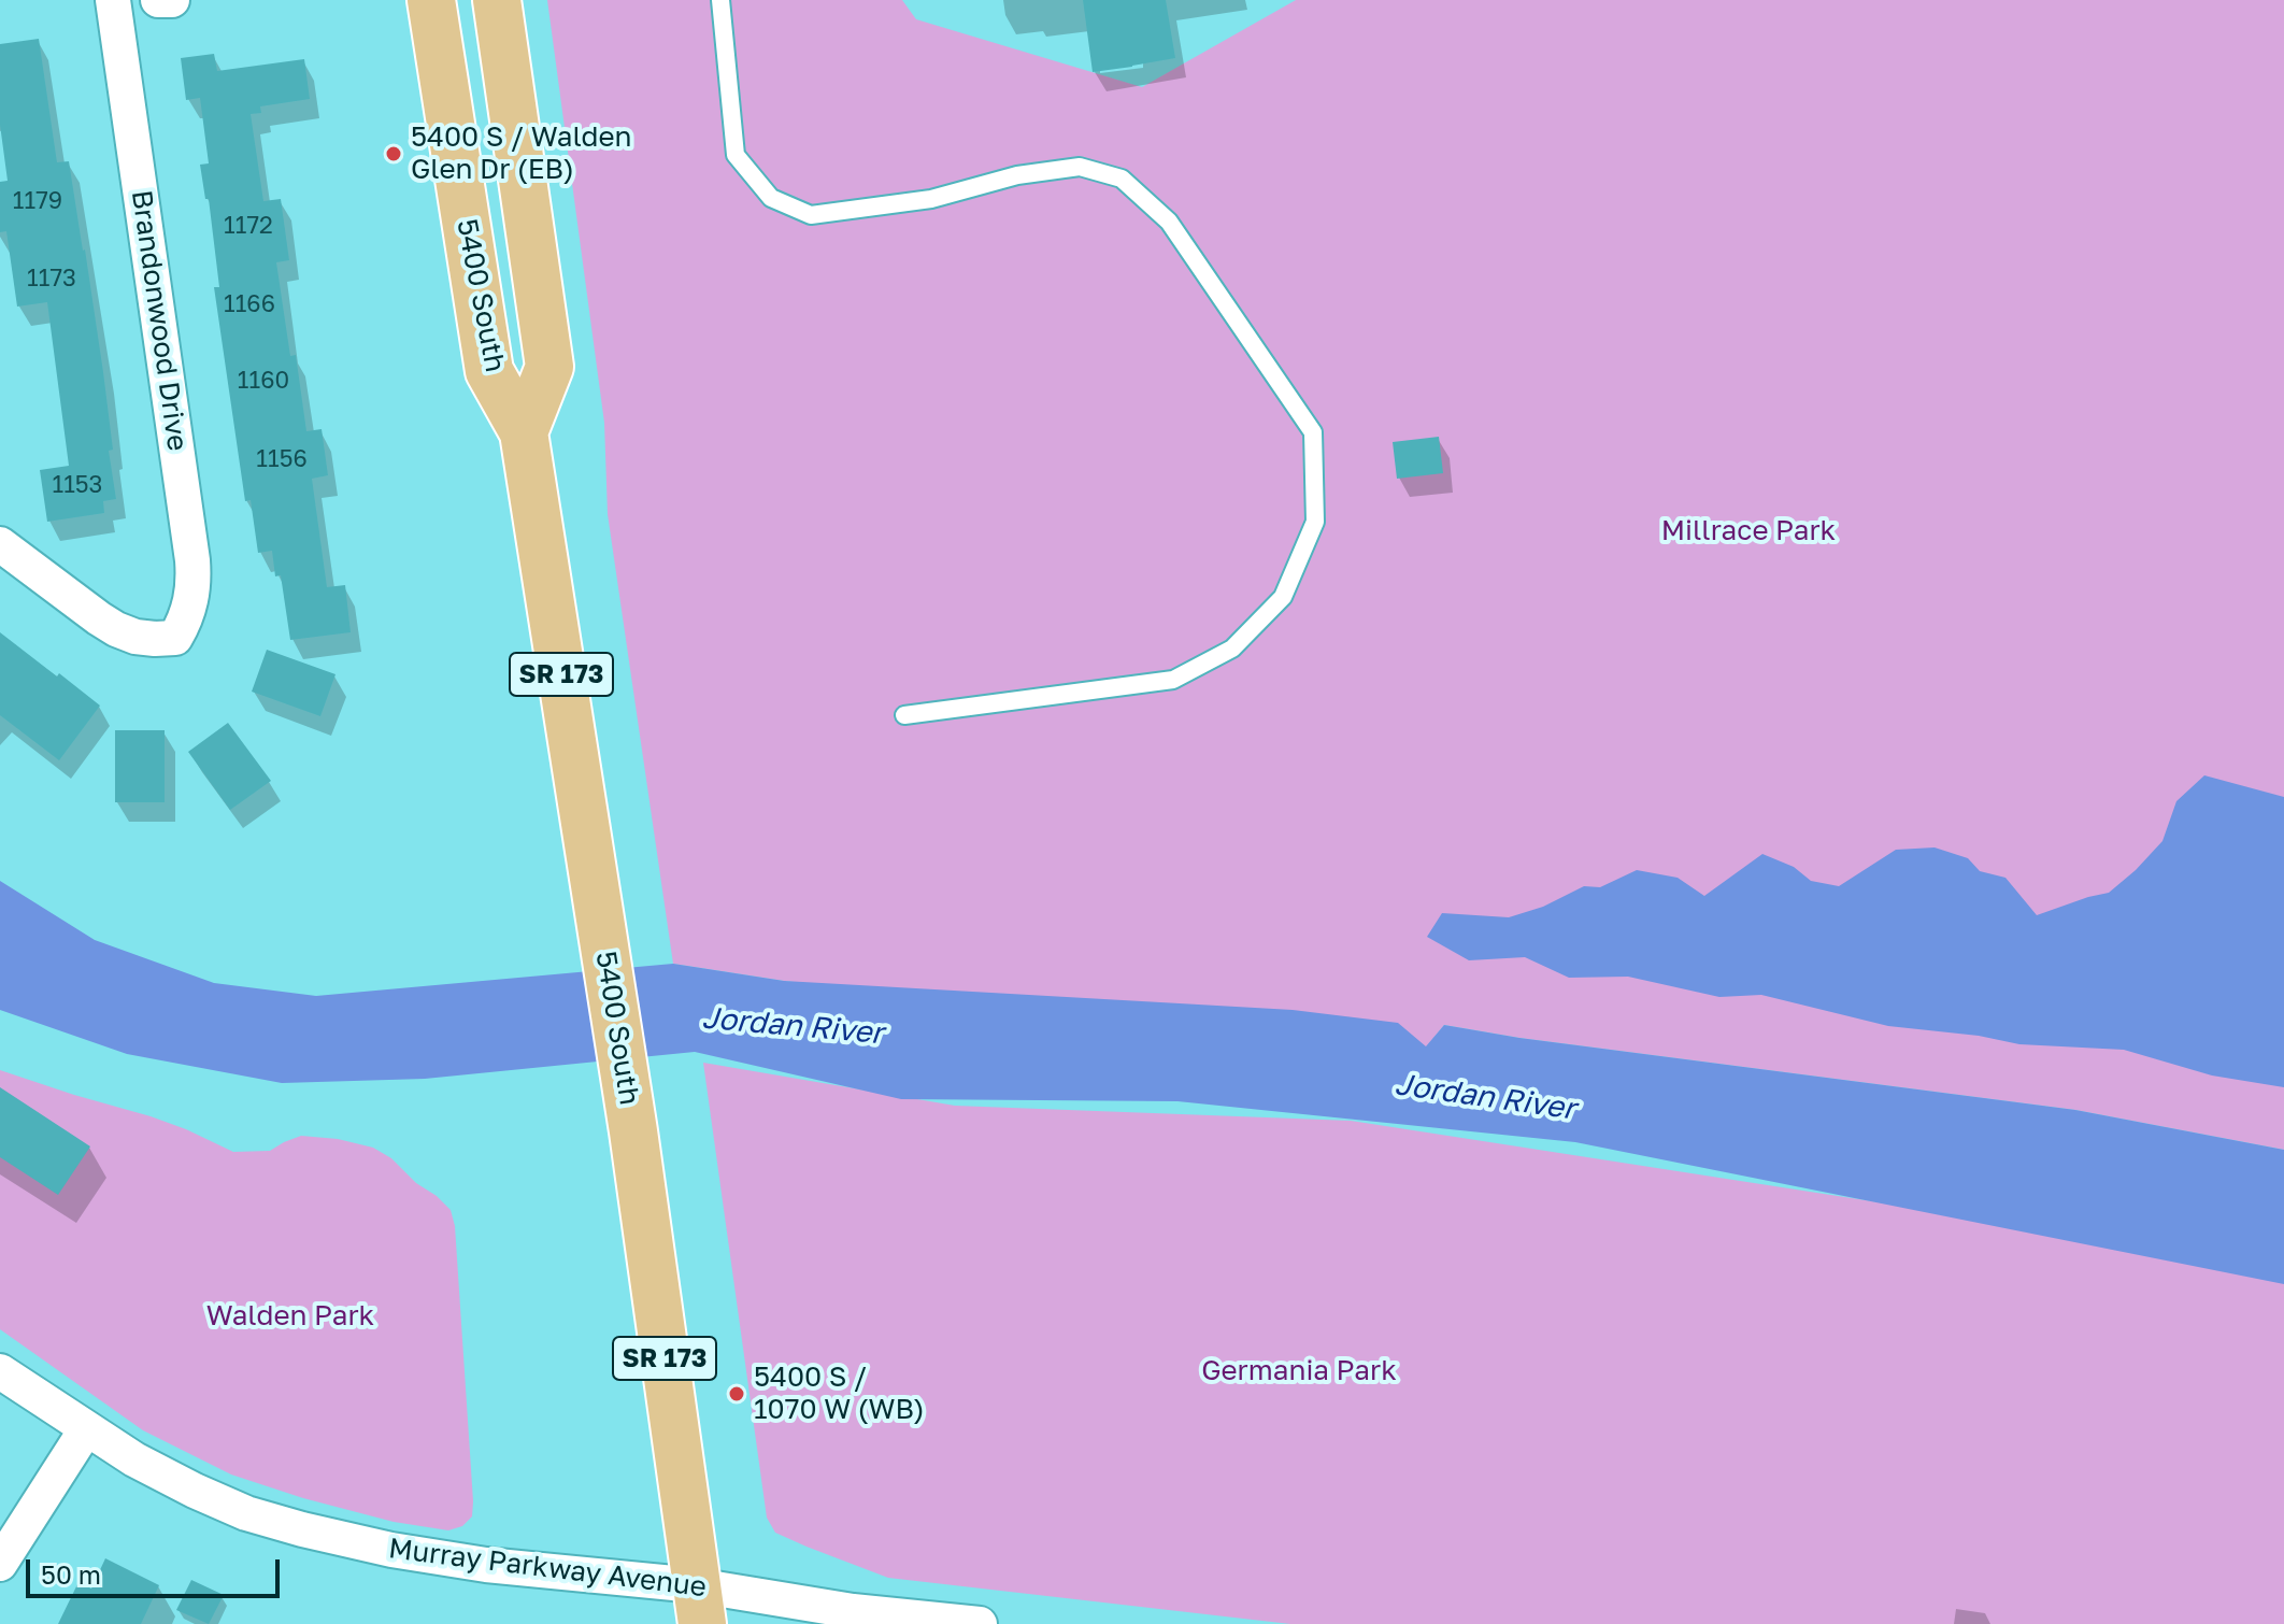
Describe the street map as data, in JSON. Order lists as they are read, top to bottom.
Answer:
{
  "streets": {
    "main road": ["5400 South", "SR 173"],
    "street": ["Brandonwood Drive", "Murray Parkway Avenue"]
  },
  "crossings": [
    ["5400 South", "Murray Parkway Avenue"]
  ],
  "water": ["Jordan River"],
  "parks": ["Millrace Park", "Walden Park", "Germania Park"],
  "places": ["5400 S / Walden Glen Dr (EB)", "5400 S / 1070 W (WB)"],
  "house_numbers": [
    "1179",
    "1172",
    "1173",
    "1166",
    "1160",
    "1156",
    "1153"
  ],
  "scale_bar": "50 m"
}
